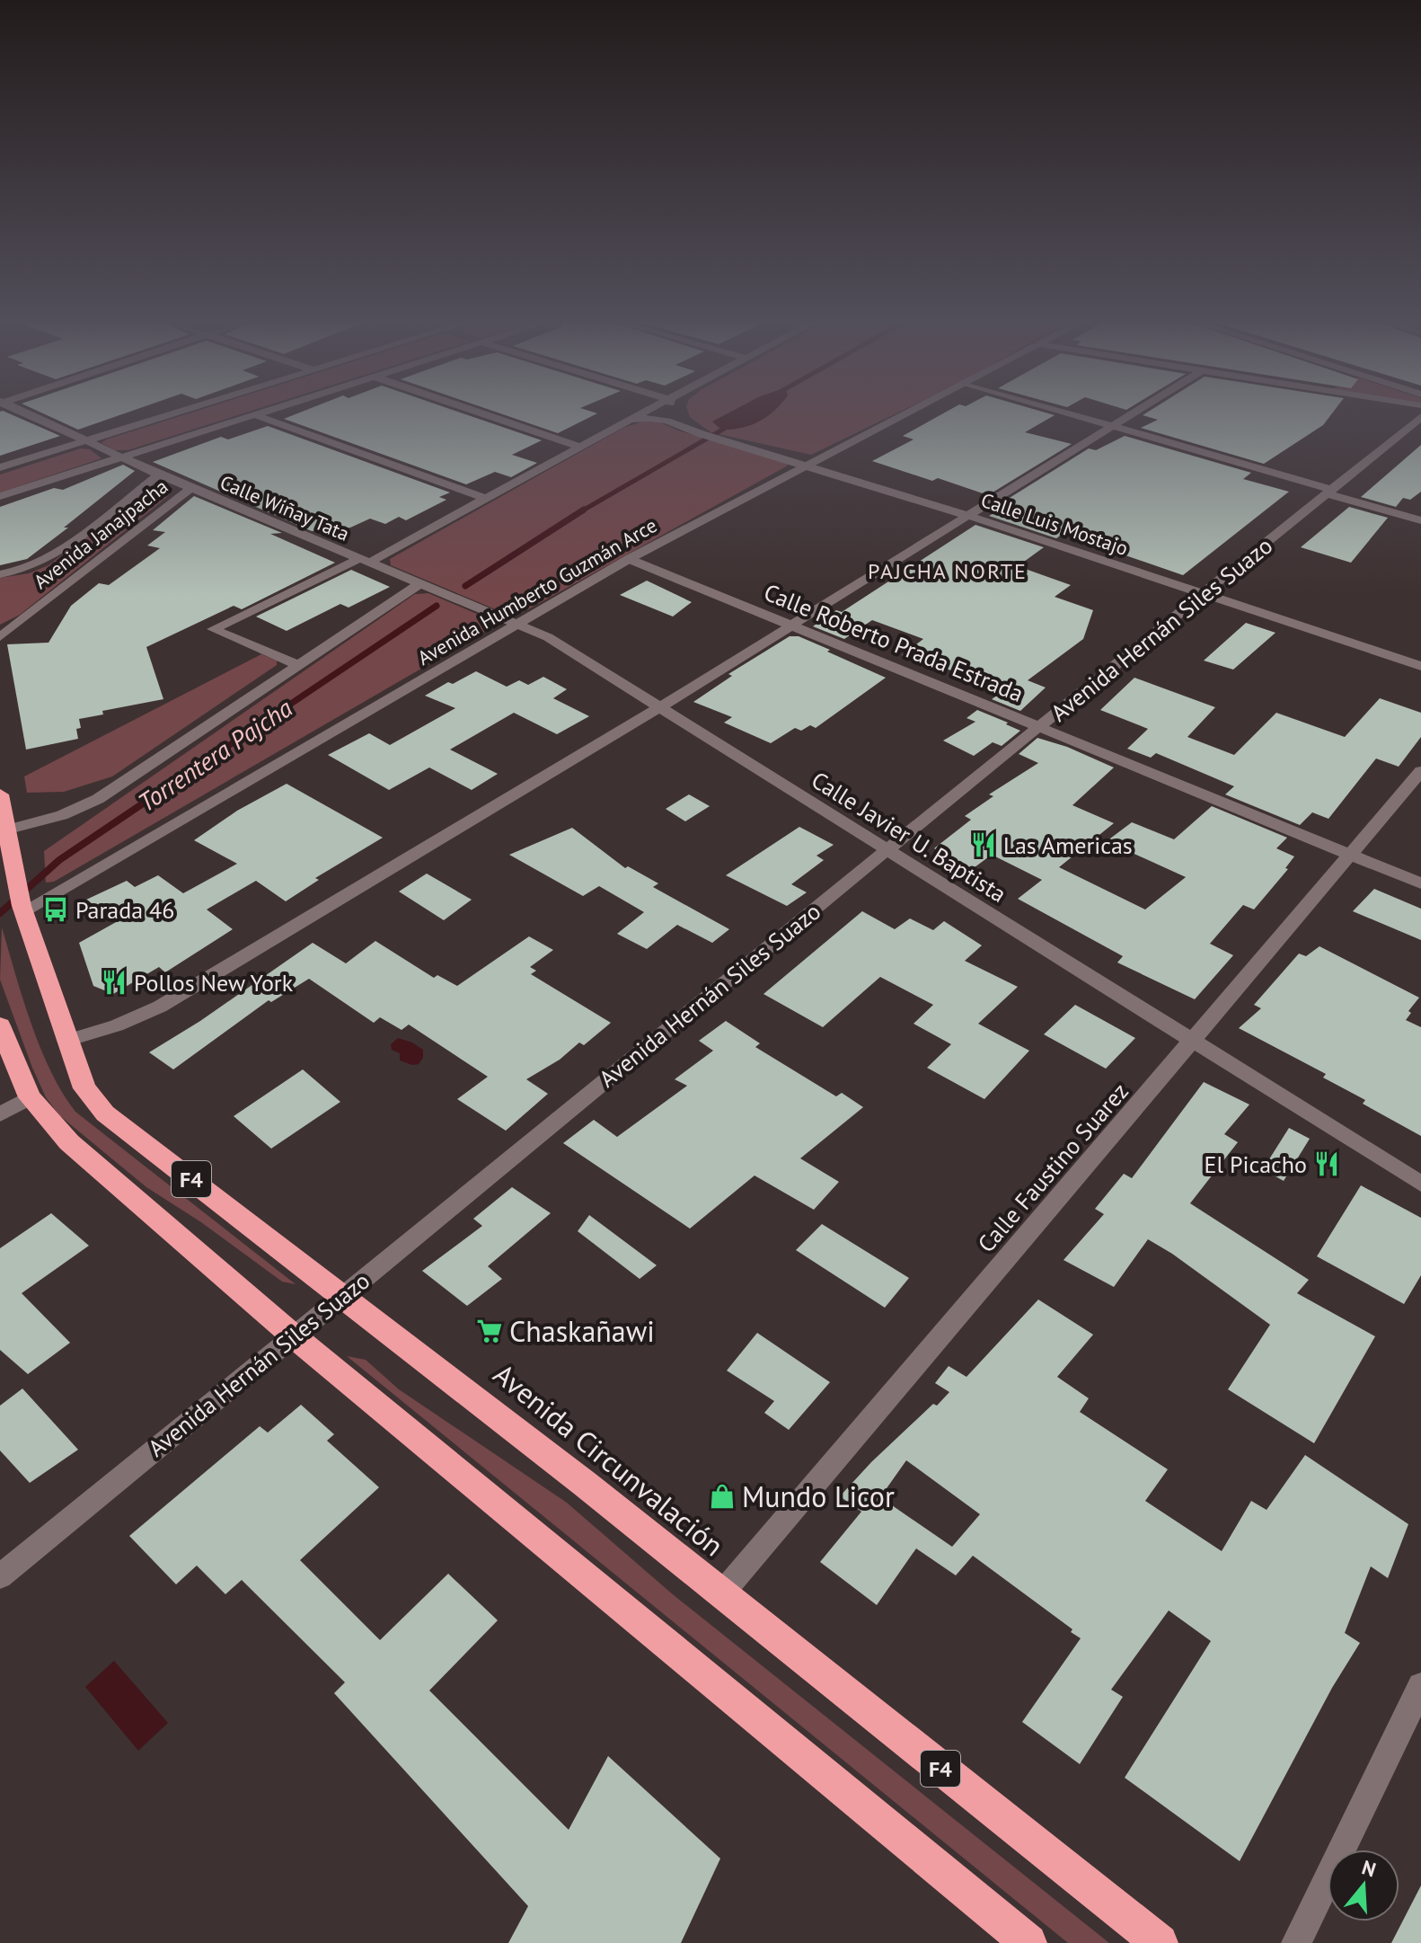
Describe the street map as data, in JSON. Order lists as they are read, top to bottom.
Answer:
{
  "streets": {
    "highway": ["F4", "Avenida Circunvalación"],
    "street": [
      "Calle Wiñay Tata",
      "Calle Luis Mostajo",
      "Avenida Janajpacha",
      "Avenida Humberto Guzmán Arce",
      "Avenida Hernán Siles Suazo",
      "Calle Roberto Prada Estrada",
      "Calle Javier U. Baptista",
      "Calle Faustino Suarez"
    ]
  },
  "crossings": [
    ["Calle Wiñay Tata", "Avenida Janajpacha"],
    ["Calle Wiñay Tata", "Calle Javier U. Baptista"],
    ["Calle Luis Mostajo", "Avenida Humberto Guzmán Arce"],
    ["Calle Luis Mostajo", "Avenida Hernán Siles Suazo"],
    ["Avenida Humberto Guzmán Arce", "Calle Roberto Prada Estrada"],
    ["Avenida Humberto Guzmán Arce", "Calle Javier U. Baptista"],
    ["Avenida Humberto Guzmán Arce", "Avenida Circunvalación"],
    ["Avenida Hernán Siles Suazo", "Calle Roberto Prada Estrada"],
    ["Avenida Hernán Siles Suazo", "Calle Javier U. Baptista"],
    ["Avenida Hernán Siles Suazo", "F4"],
    ["Avenida Hernán Siles Suazo", "Avenida Circunvalación"],
    ["Calle Roberto Prada Estrada", "Calle Faustino Suarez"],
    ["Calle Javier U. Baptista", "Calle Faustino Suarez"],
    ["Calle Faustino Suarez", "Avenida Circunvalación"]
  ],
  "districts": ["PAJCHA NORTE"],
  "water": ["Torrentera Pajcha"],
  "places": {
    "restaurant": ["Las Americas", "Pollos New York", "El Picacho"],
    "bus stop": ["Parada 46"],
    "supermarket": ["Chaskañawi"],
    "shop": ["Mundo Licor"]
  },
  "north": "top"
}
